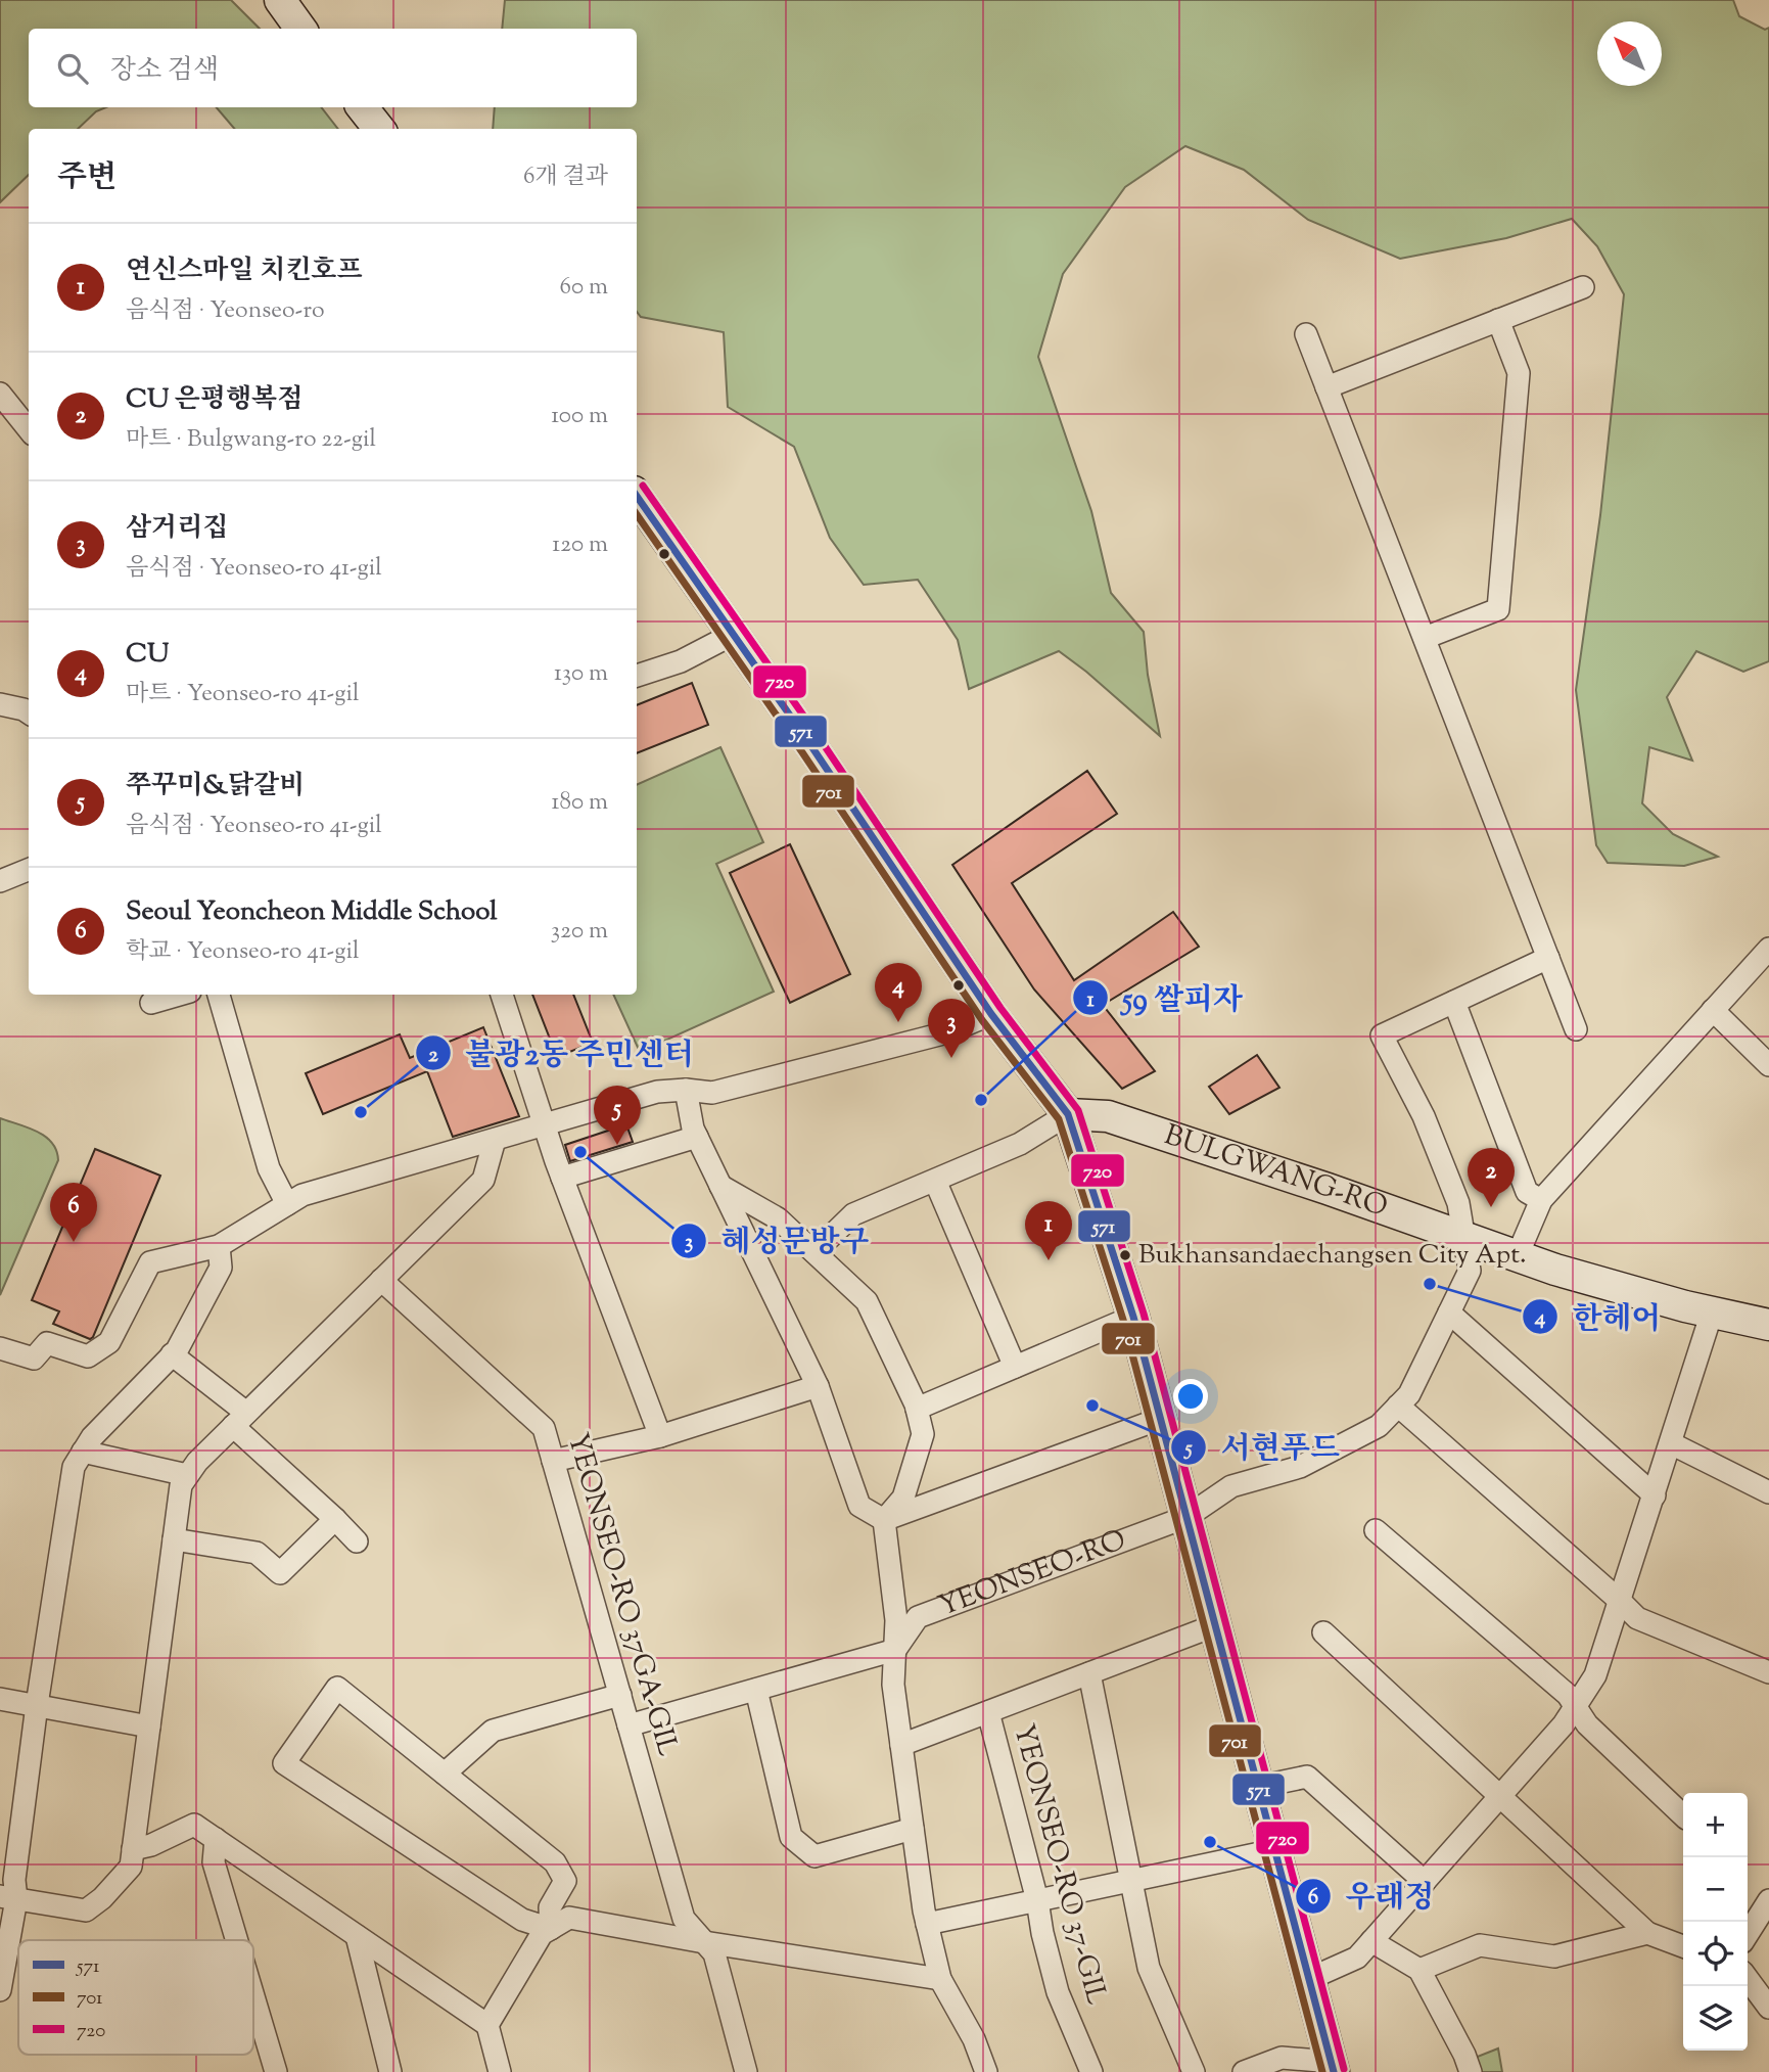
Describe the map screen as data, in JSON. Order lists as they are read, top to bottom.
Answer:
{
  "streets": {
    "main road": ["BULGWANG-RO"],
    "street": ["YEONSEO-RO", "YEONSEO-RO 37GA-GIL", "YEONSEO-RO 37-GIL"]
  },
  "crossings": [
    ["BULGWANG-RO", "YEONSEO-RO"]
  ],
  "places": [
    "59 쌀피자",
    "불광2동 주민센터",
    "혜성문방구",
    "Bukhansandaechangsen City Apt.",
    "한헤어",
    "서현푸드",
    "우래정"
  ],
  "lines": ["transit line 720", "transit line 571", "transit line 701"],
  "legend": ["571", "701", "720"],
  "north": "top left",
  "page": {
    "search": "장소 검색",
    "heading": ["주변", "6개 결과"],
    "list": [
      {
        "mark": "1",
        "name": "연신스마일 치킨호프",
        "note": "음식점 · Yeonseo-ro",
        "value": "60 m"
      },
      {
        "mark": "2",
        "name": "CU 은평행복점",
        "note": "마트 · Bulgwang-ro 22-gil",
        "value": "100 m"
      },
      {
        "mark": "3",
        "name": "삼거리집",
        "note": "음식점 · Yeonseo-ro 41-gil",
        "value": "120 m"
      },
      {
        "mark": "4",
        "name": "CU",
        "note": "마트 · Yeonseo-ro 41-gil",
        "value": "130 m"
      },
      {
        "mark": "5",
        "name": "쭈꾸미&닭갈비",
        "note": "음식점 · Yeonseo-ro 41-gil",
        "value": "180 m"
      },
      {
        "mark": "6",
        "name": "Seoul Yeoncheon Middle School",
        "note": "학교 · Yeonseo-ro 41-gil",
        "value": "320 m"
      }
    ],
    "pins": [
      "4",
      "3",
      "5",
      "2",
      "6",
      "1"
    ],
    "map_buttons": ["+", "−"]
  }
}
